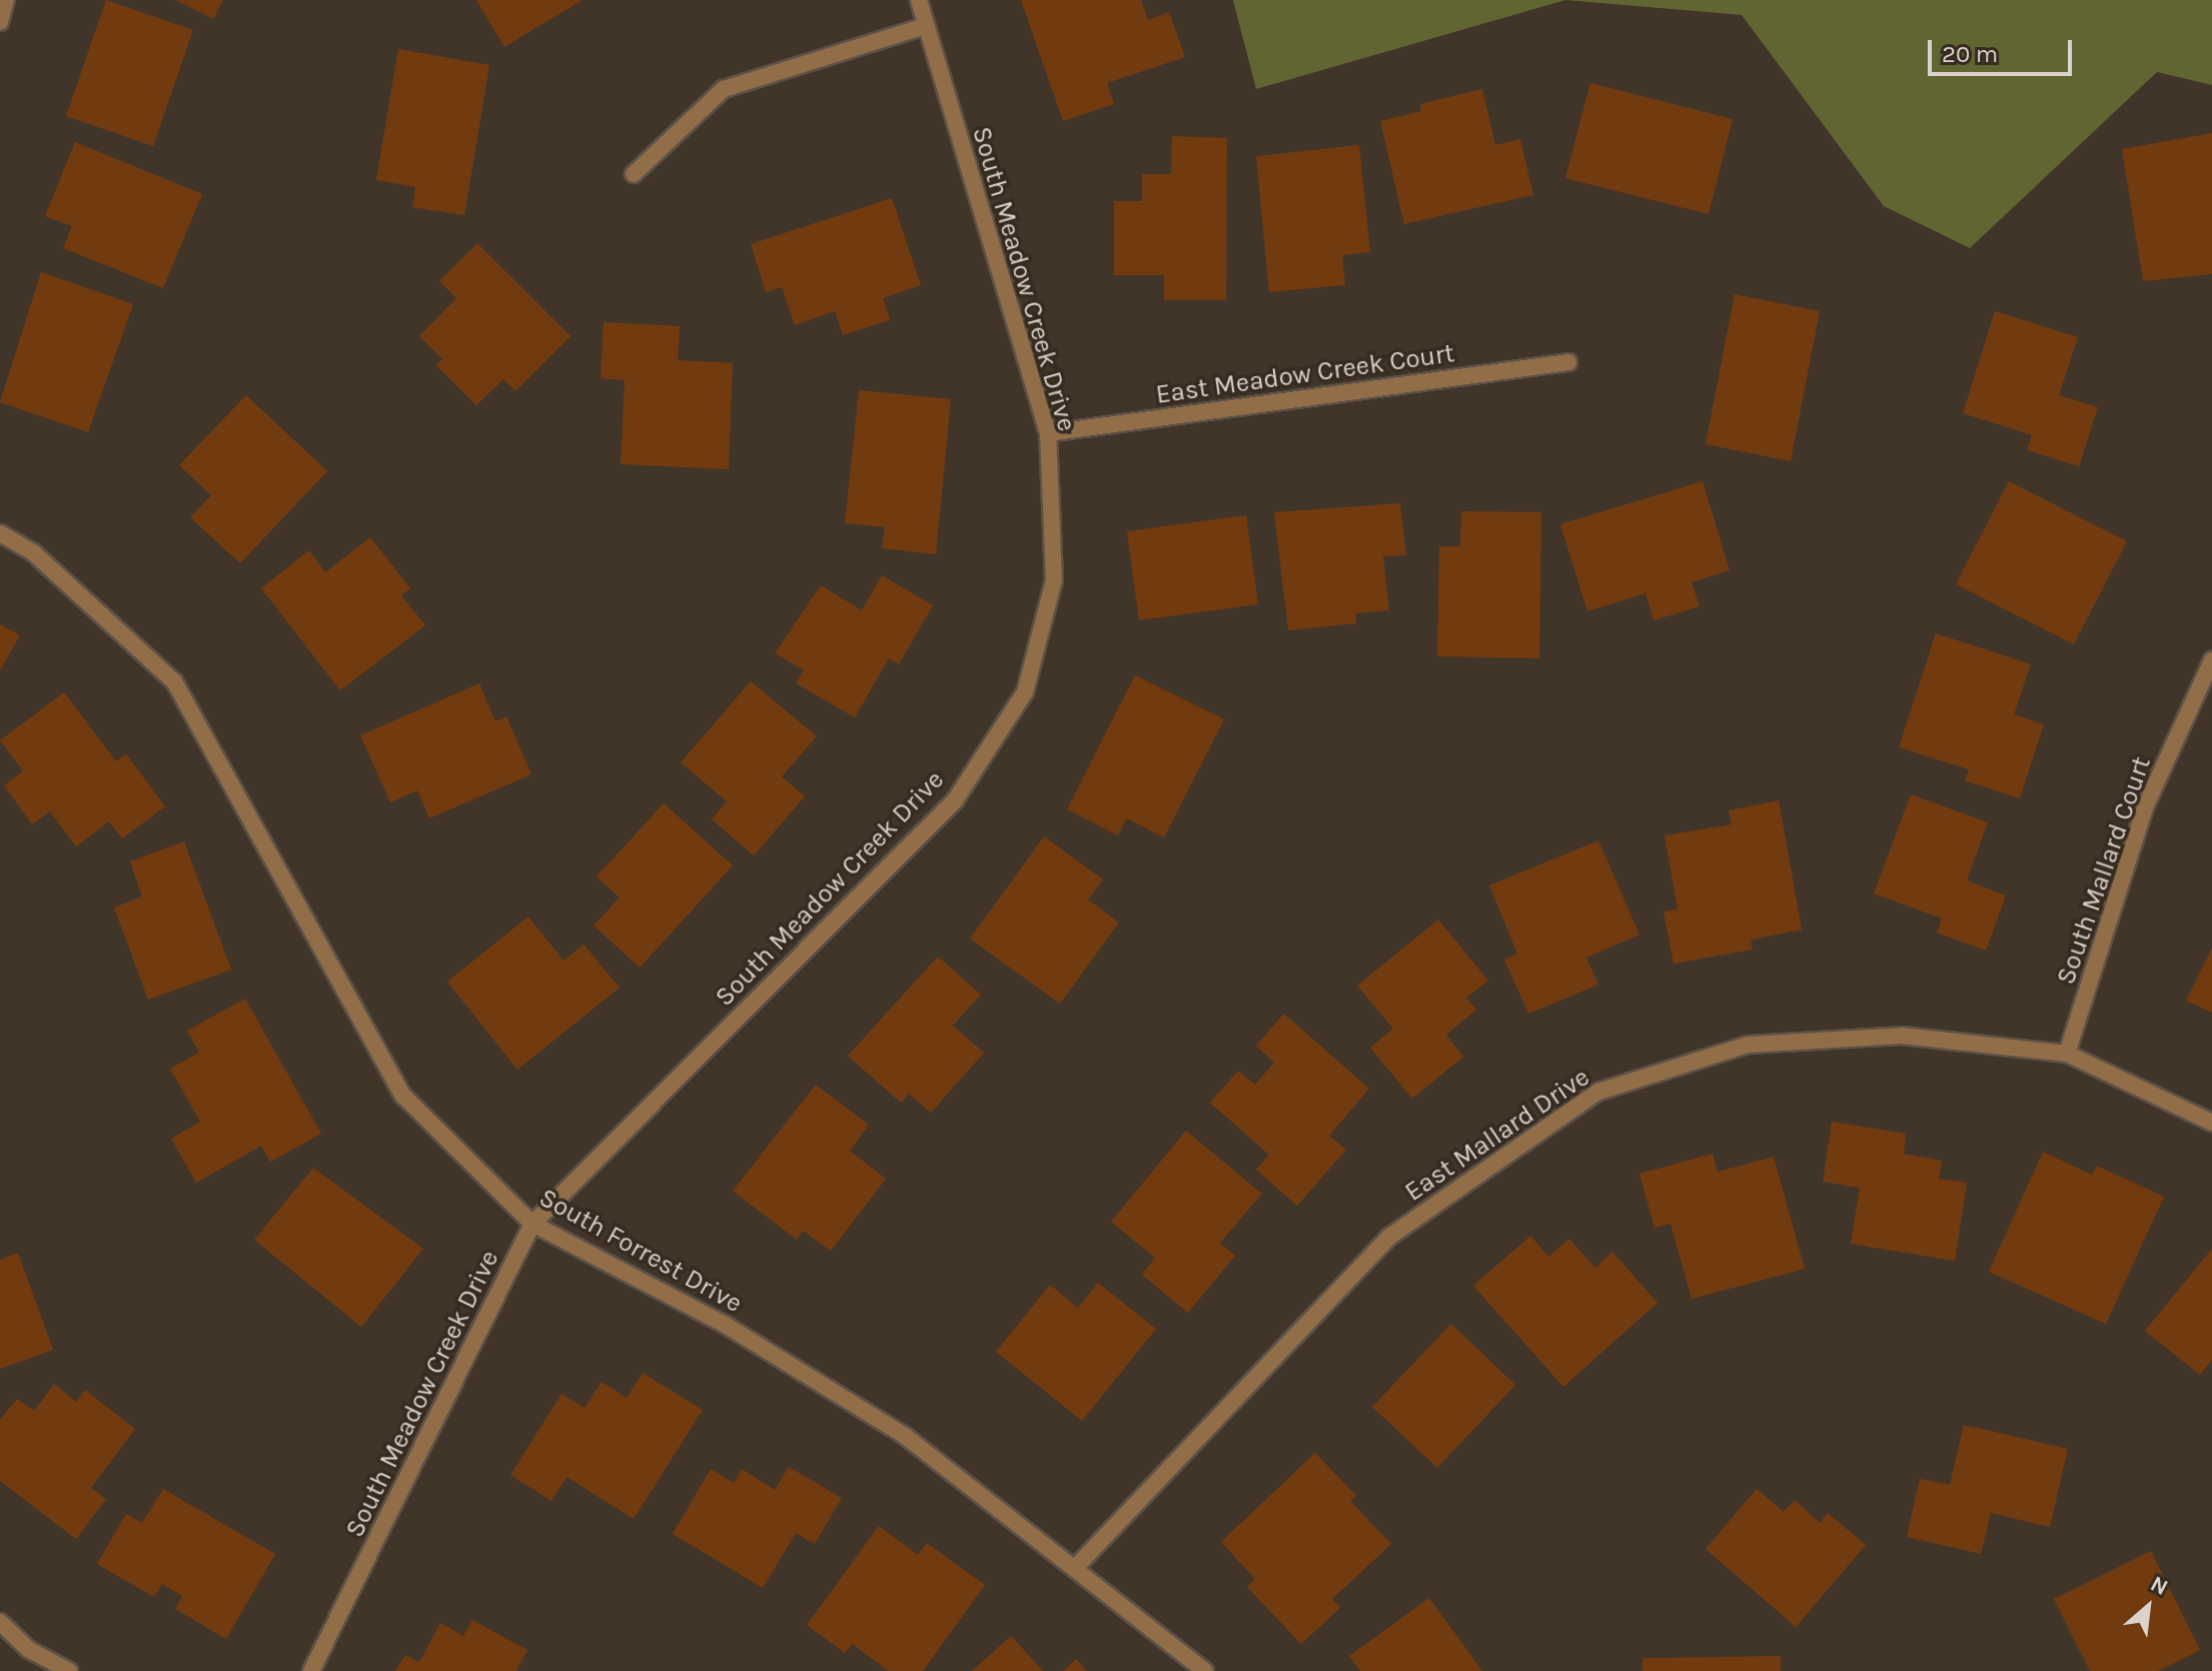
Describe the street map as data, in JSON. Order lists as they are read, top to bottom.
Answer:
{
  "streets": {
    "street": [
      "South Meadow Creek Drive",
      "East Meadow Creek Court",
      "South Mallard Court",
      "East Mallard Drive",
      "South Forrest Drive"
    ]
  },
  "crossings": [
    ["South Meadow Creek Drive", "East Meadow Creek Court"],
    ["South Meadow Creek Drive", "South Forrest Drive"],
    ["South Mallard Court", "East Mallard Drive"],
    ["East Mallard Drive", "South Forrest Drive"]
  ],
  "scale_bar": "20 m",
  "north": "top right"
}
